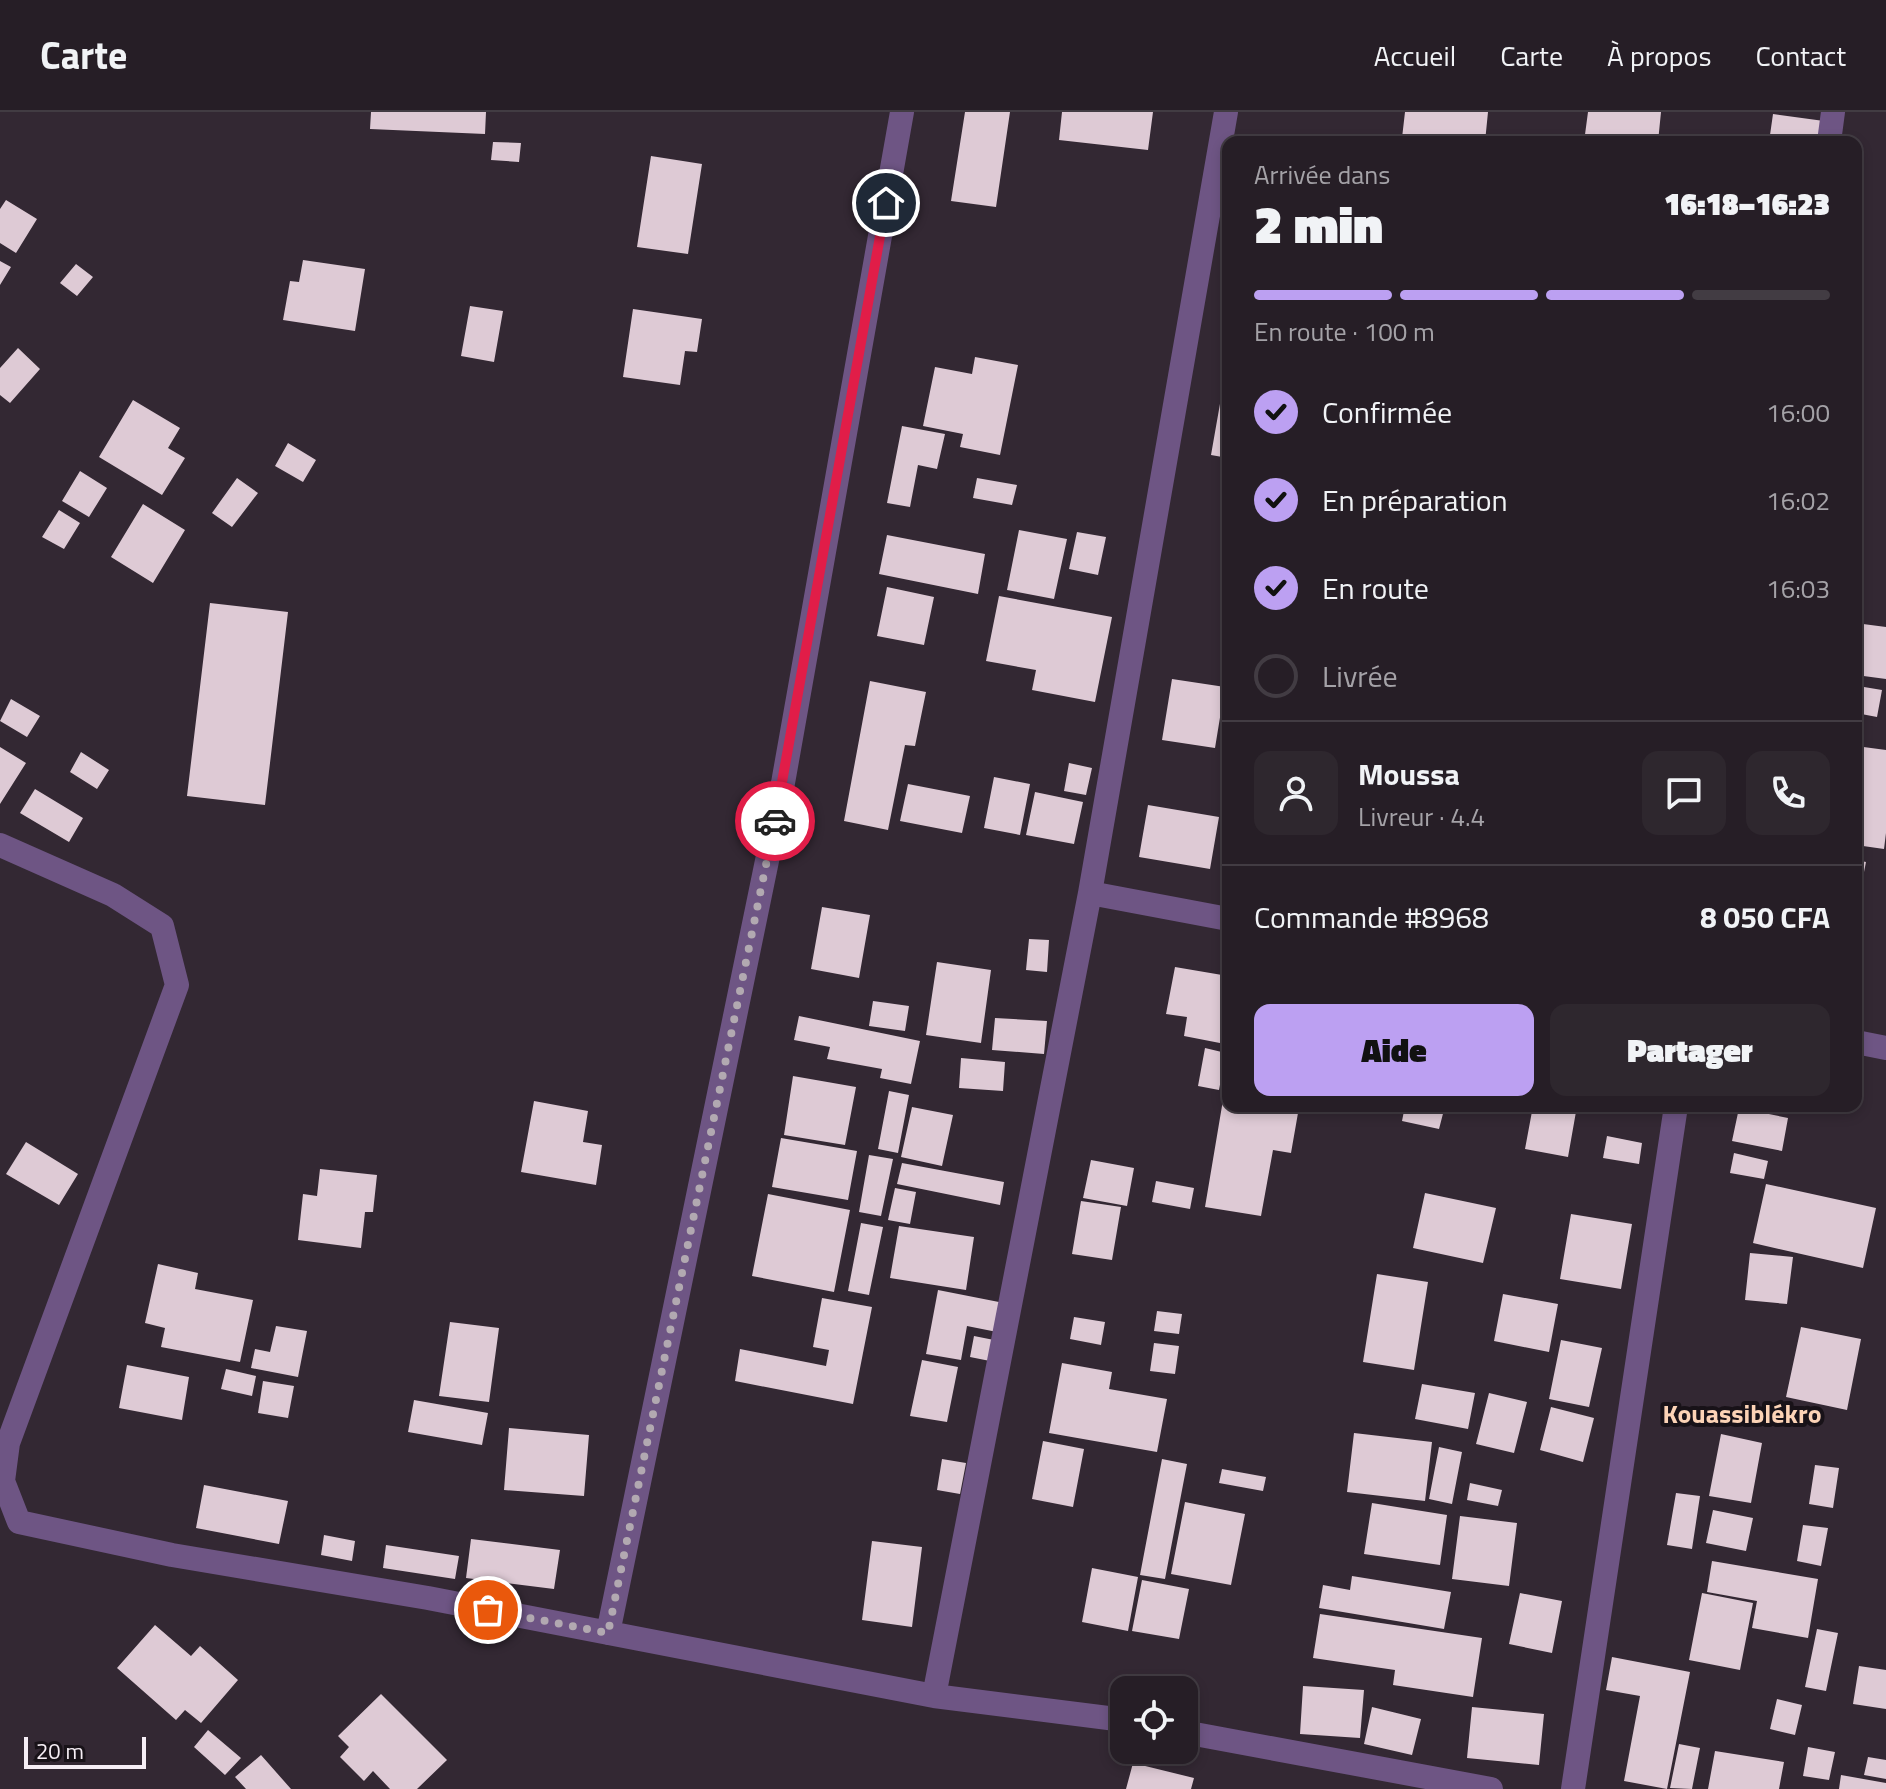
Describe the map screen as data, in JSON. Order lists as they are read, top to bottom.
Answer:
{
  "districts": ["Kouassiblékro"],
  "scale_bar": "20 m",
  "page": {
    "header": "Carte",
    "nav": [
      "Accueil",
      "Carte",
      "À propos",
      "Contact"
    ],
    "heading": ["2 min", "Arrivée dans", "16:18–16:23"],
    "panel": [
      "Moussa",
      "Livreur · 4.4",
      "Commande #8968",
      "8 050 CFA"
    ],
    "bar": "En route · 100 m",
    "list": [
      ["Confirmée", "16:00"],
      ["En préparation", "16:02"],
      ["En route", "16:03"],
      "Livrée"
    ],
    "buttons": ["Aide", "Partager"],
    "scale": "20 m"
  }
}
